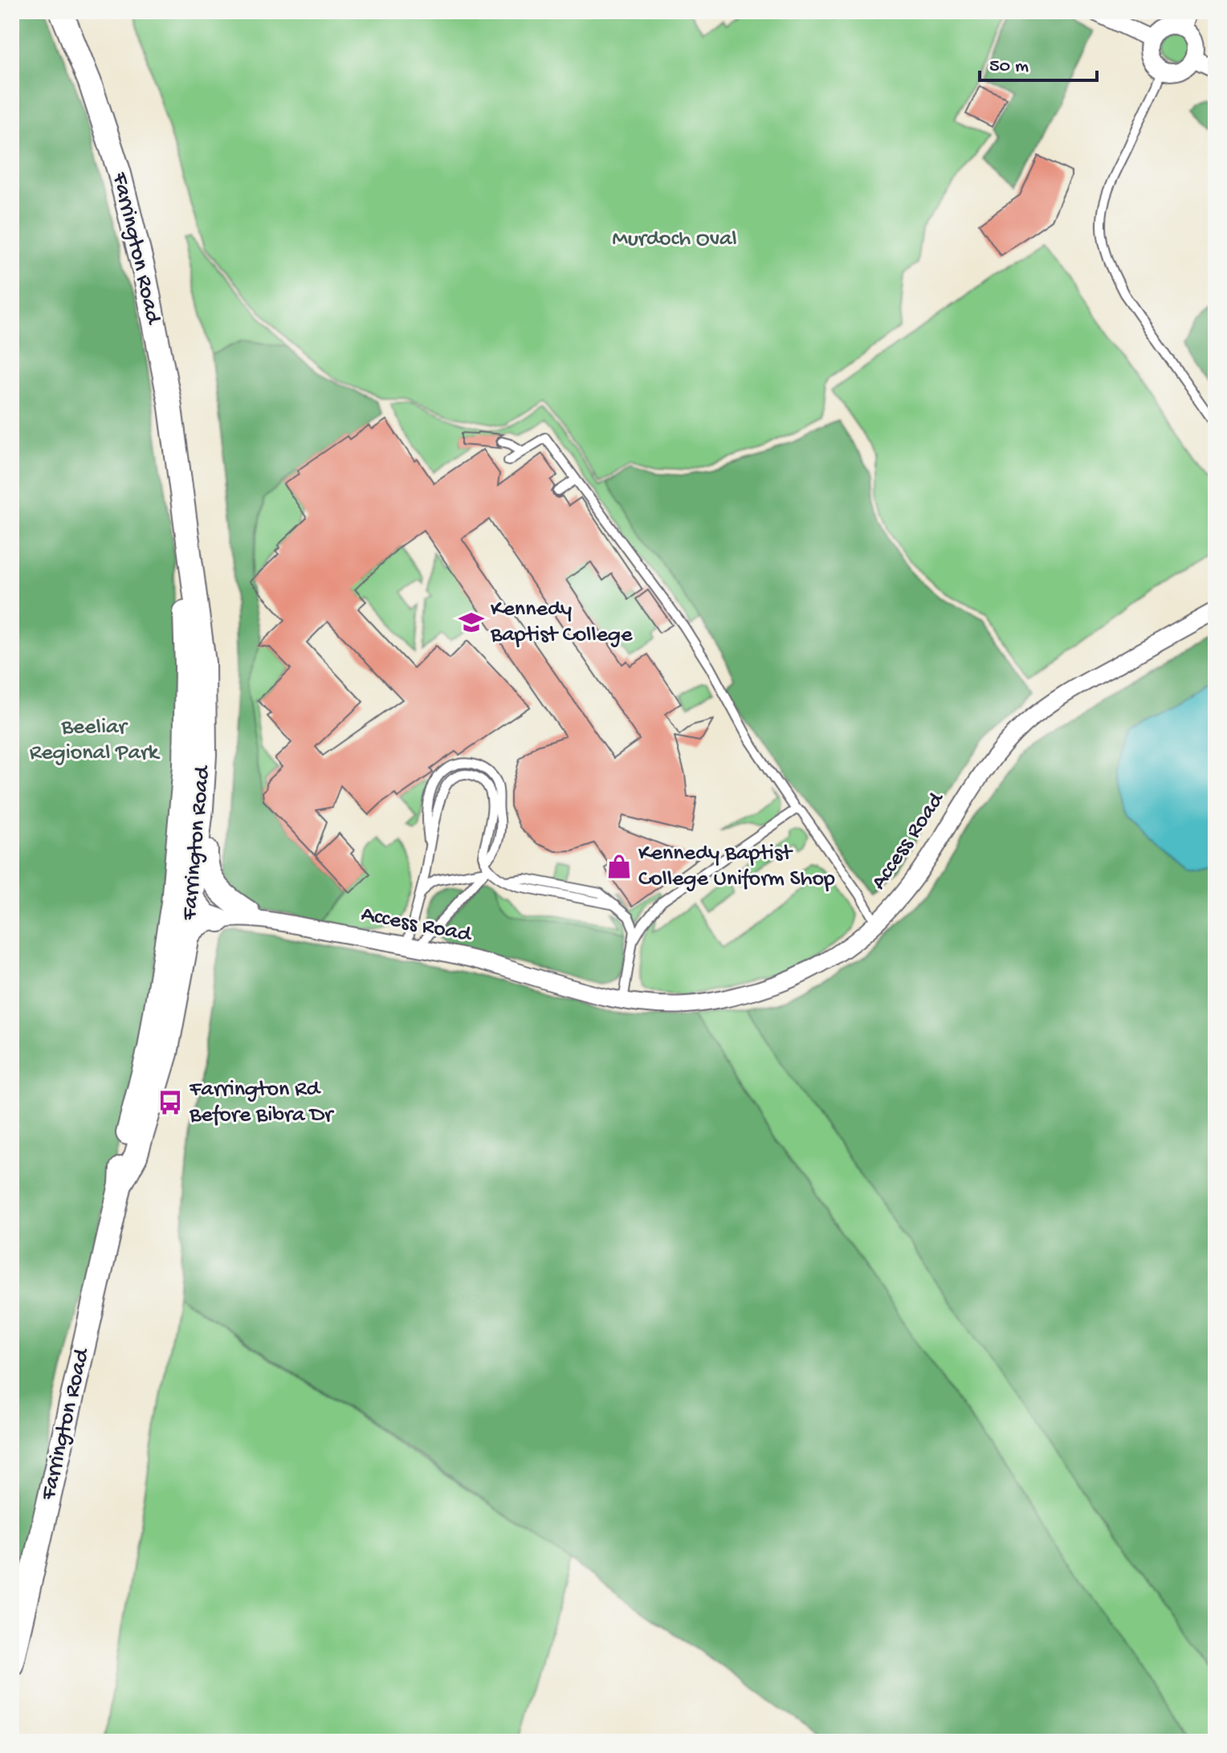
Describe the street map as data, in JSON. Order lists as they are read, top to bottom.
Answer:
{
  "streets": {
    "main road": ["Farrington Road"],
    "street": ["Access Road"]
  },
  "crossings": [
    ["Farrington Road", "Access Road"]
  ],
  "parks": ["Murdoch Oval", "Beeliar Regional Park"],
  "places": {
    "school or university": ["Kennedy Baptist College"],
    "shop": ["Kennedy Baptist College Uniform Shop"],
    "bus stop": ["Farrington Rd Before Bibra Dr"]
  },
  "scale_bar": "50 m"
}
